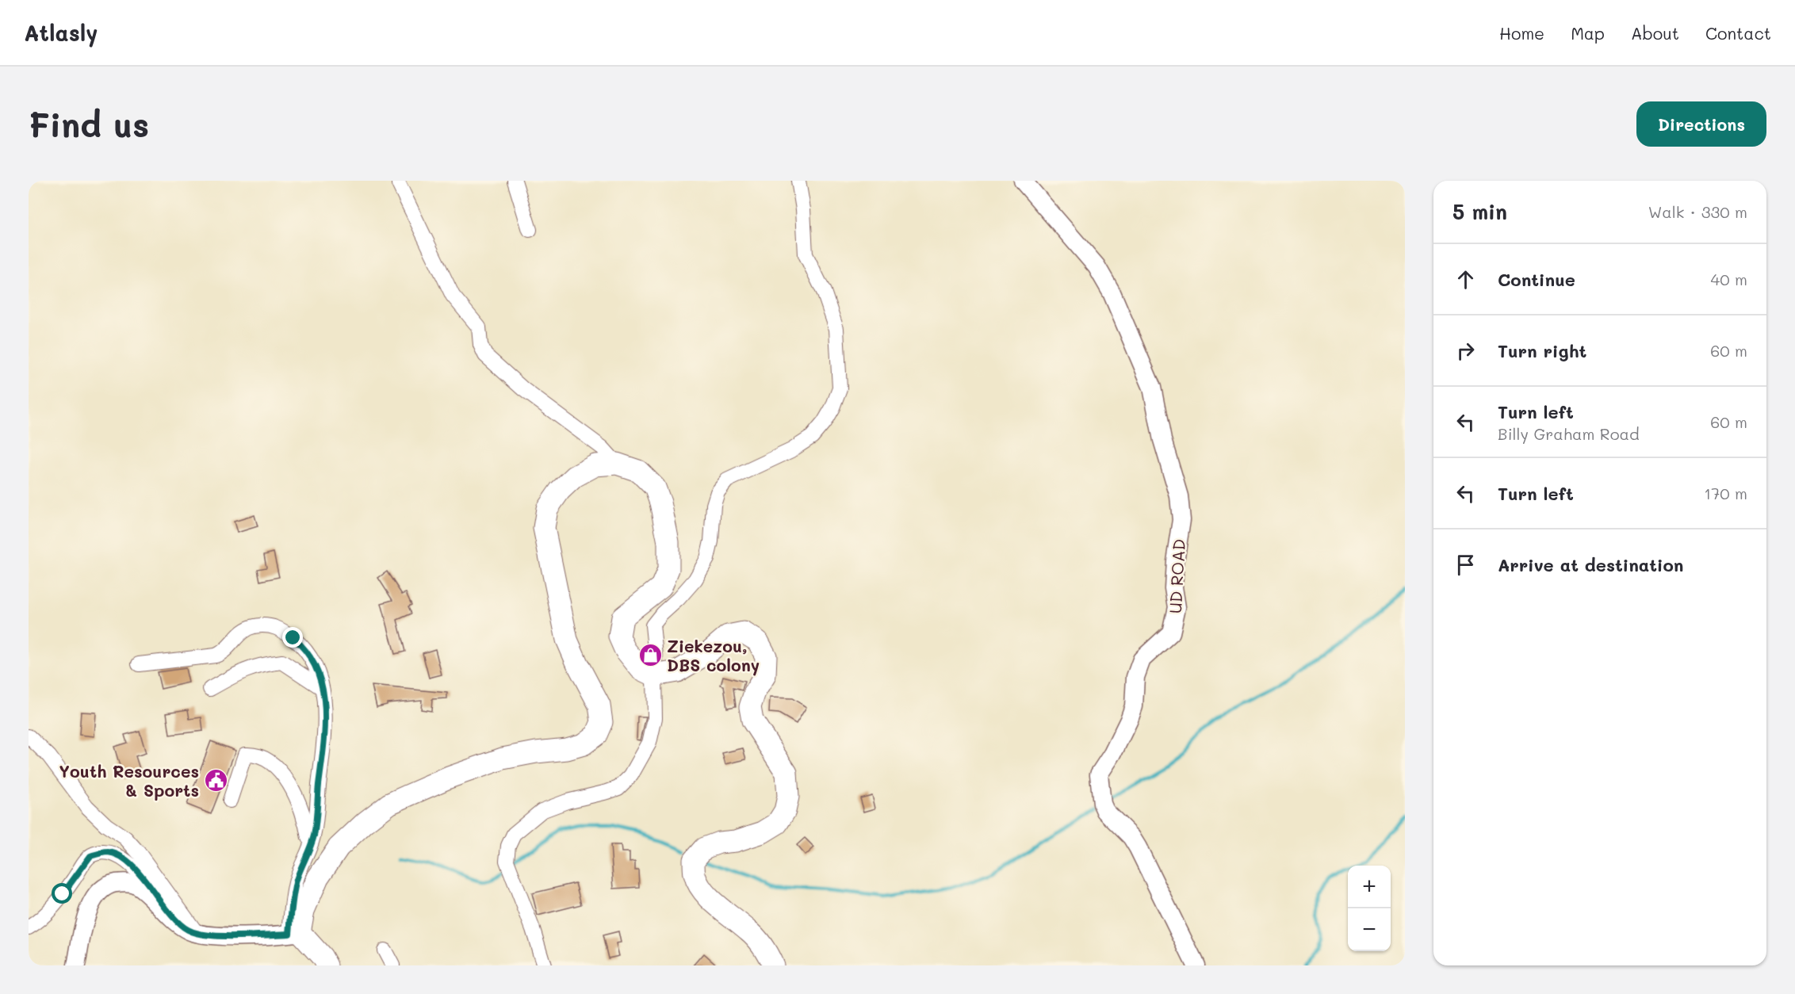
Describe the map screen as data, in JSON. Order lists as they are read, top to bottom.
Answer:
{
  "streets": {
    "main road": ["UD ROAD"]
  },
  "places": {
    "shop": ["Ziekezou, DBS colony"],
    "public building": ["Youth Resources & Sports"]
  },
  "page": {
    "header": "Atlasly",
    "nav": [
      "Home",
      "Map",
      "About",
      "Contact"
    ],
    "buttons": "Directions",
    "title": "Find us",
    "heading": ["5 min", "Walk · 330 m"],
    "list": [
      ["Continue", "40 m"],
      ["Turn right", "60 m"],
      ["Turn left", "Billy Graham Road", "60 m"],
      ["Turn left", "170 m"],
      "Arrive at destination"
    ],
    "map_buttons": ["+", "−"]
  }
}
